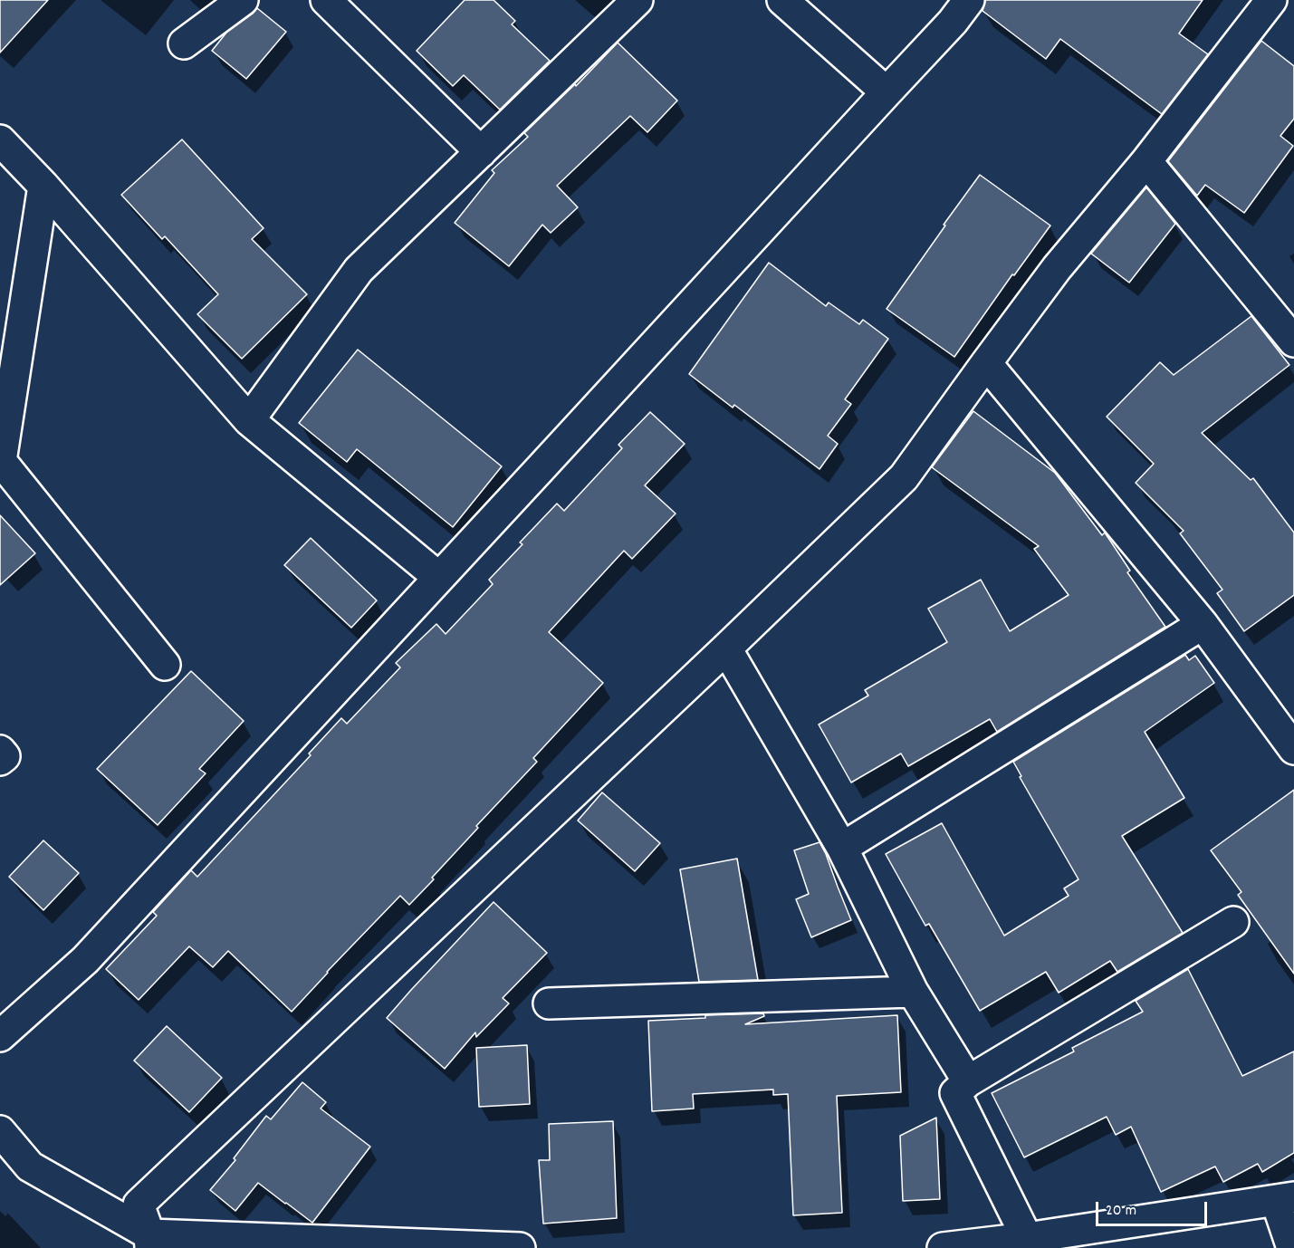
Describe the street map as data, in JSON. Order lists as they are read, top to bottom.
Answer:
{
  "scale_bar": "20 m"
}
